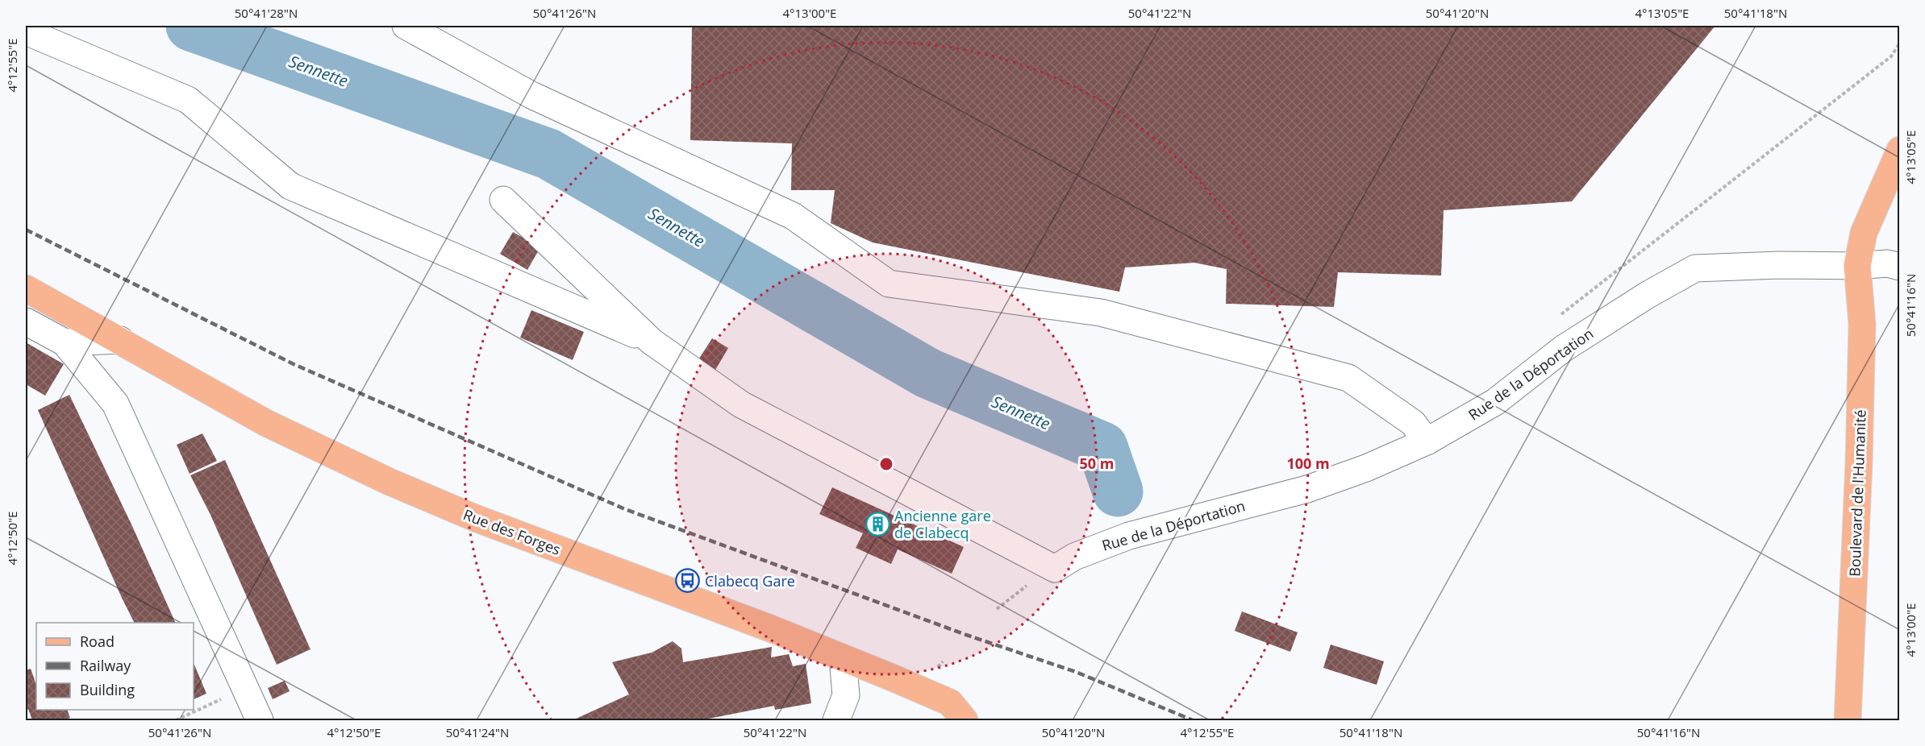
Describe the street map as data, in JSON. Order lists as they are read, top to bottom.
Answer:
{
  "streets": {
    "main road": ["Boulevard de l'Humanité", "Rue des Forges"],
    "street": ["Rue de la Déportation"]
  },
  "crossings": [
    ["Rue de la Déportation", "Boulevard de l'Humanité"]
  ],
  "water": ["Sennette"],
  "places": {
    "building": ["Ancienne gare de Clabecq"],
    "bus stop": ["Clabecq Gare"]
  },
  "legend": ["Road", "Railway", "Building"],
  "coordinates": [
    "50°41'28\"N",
    "50°41'26\"N",
    "4°13'00\"E",
    "50°41'22\"N",
    "50°41'20\"N",
    "4°13'05\"E",
    "50°41'18\"N",
    "4°12'55\"E",
    "50°41'16\"N",
    "4°12'50\"E",
    "50°41'24\"N"
  ],
  "rings": ["50 m", "100 m"]
}
